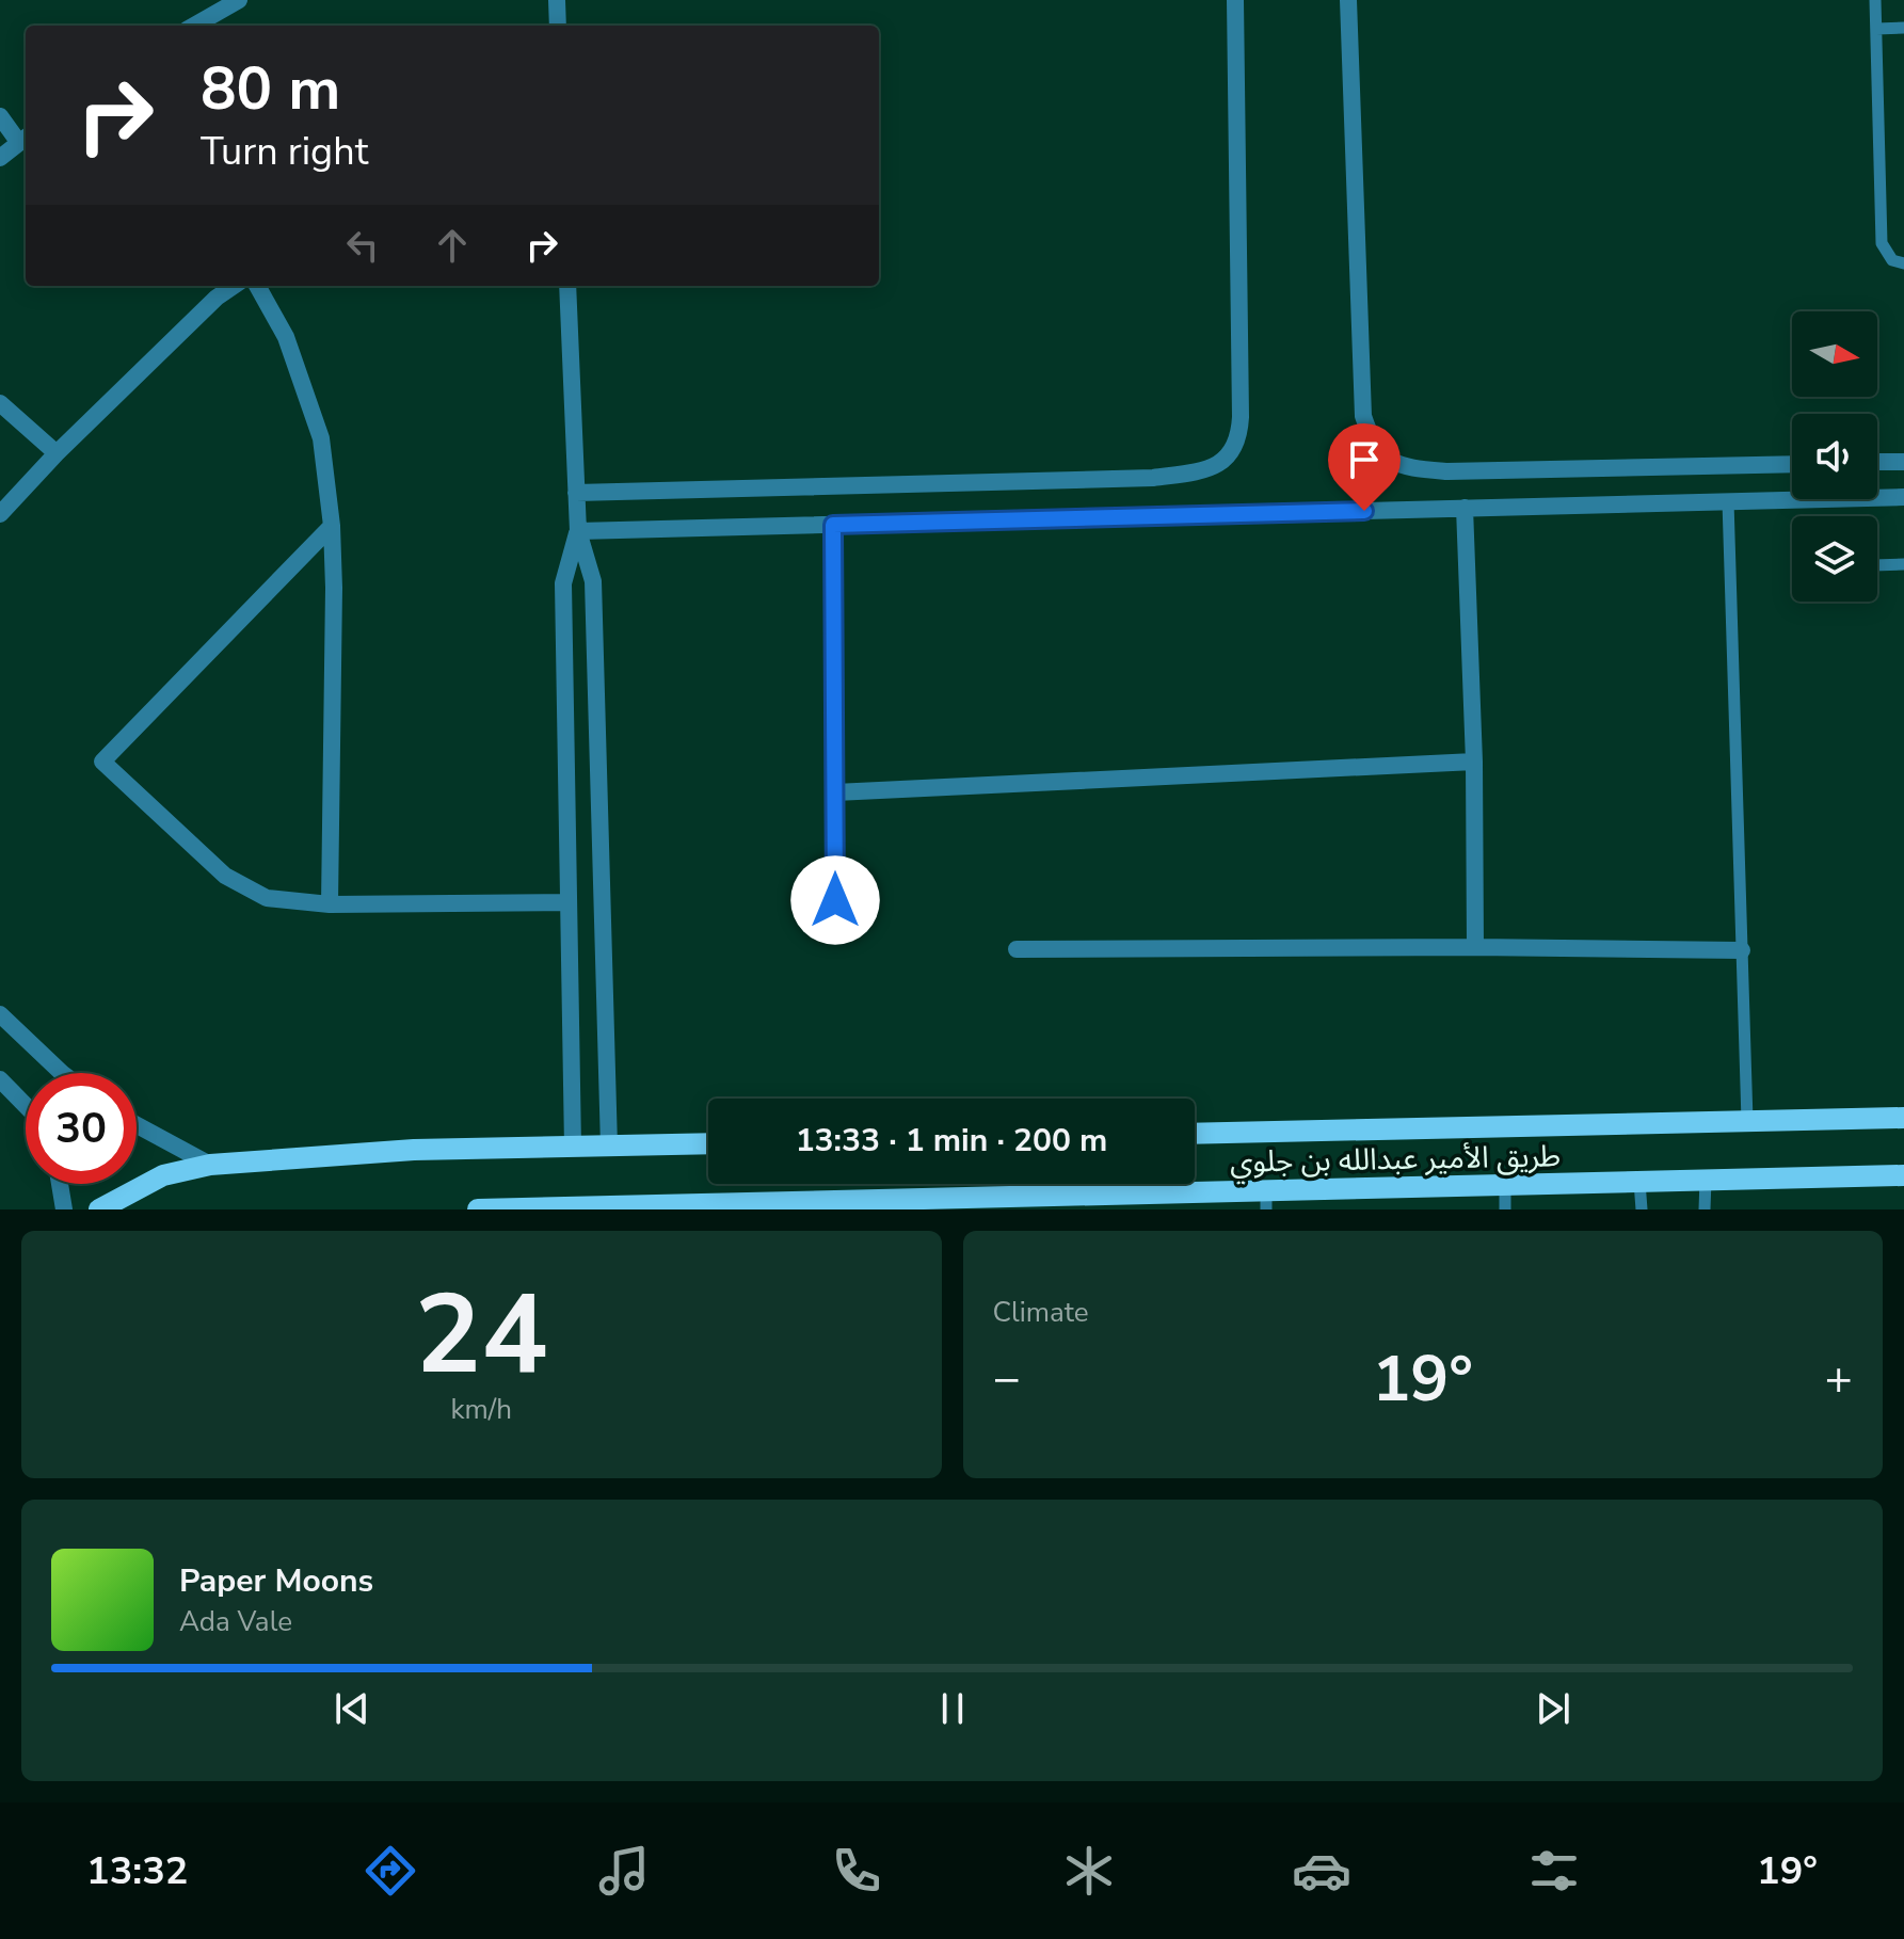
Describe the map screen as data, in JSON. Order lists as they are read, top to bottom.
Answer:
{
  "streets": {
    "main road": ["طريق الأمير عبدالله بن جلوي"]
  },
  "north": "right",
  "page": {
    "turn": ["80 m", "Turn right"],
    "limit": "30",
    "trip": "13:33 · 1 min · 200 m",
    "tile": [
      ["24", "km/h"],
      "Climate"
    ],
    "heat": ["−", "19°", "+"],
    "song": ["Paper Moons", "Ada Vale"],
    "tabs": ["13:32", "19°"]
  }
}
